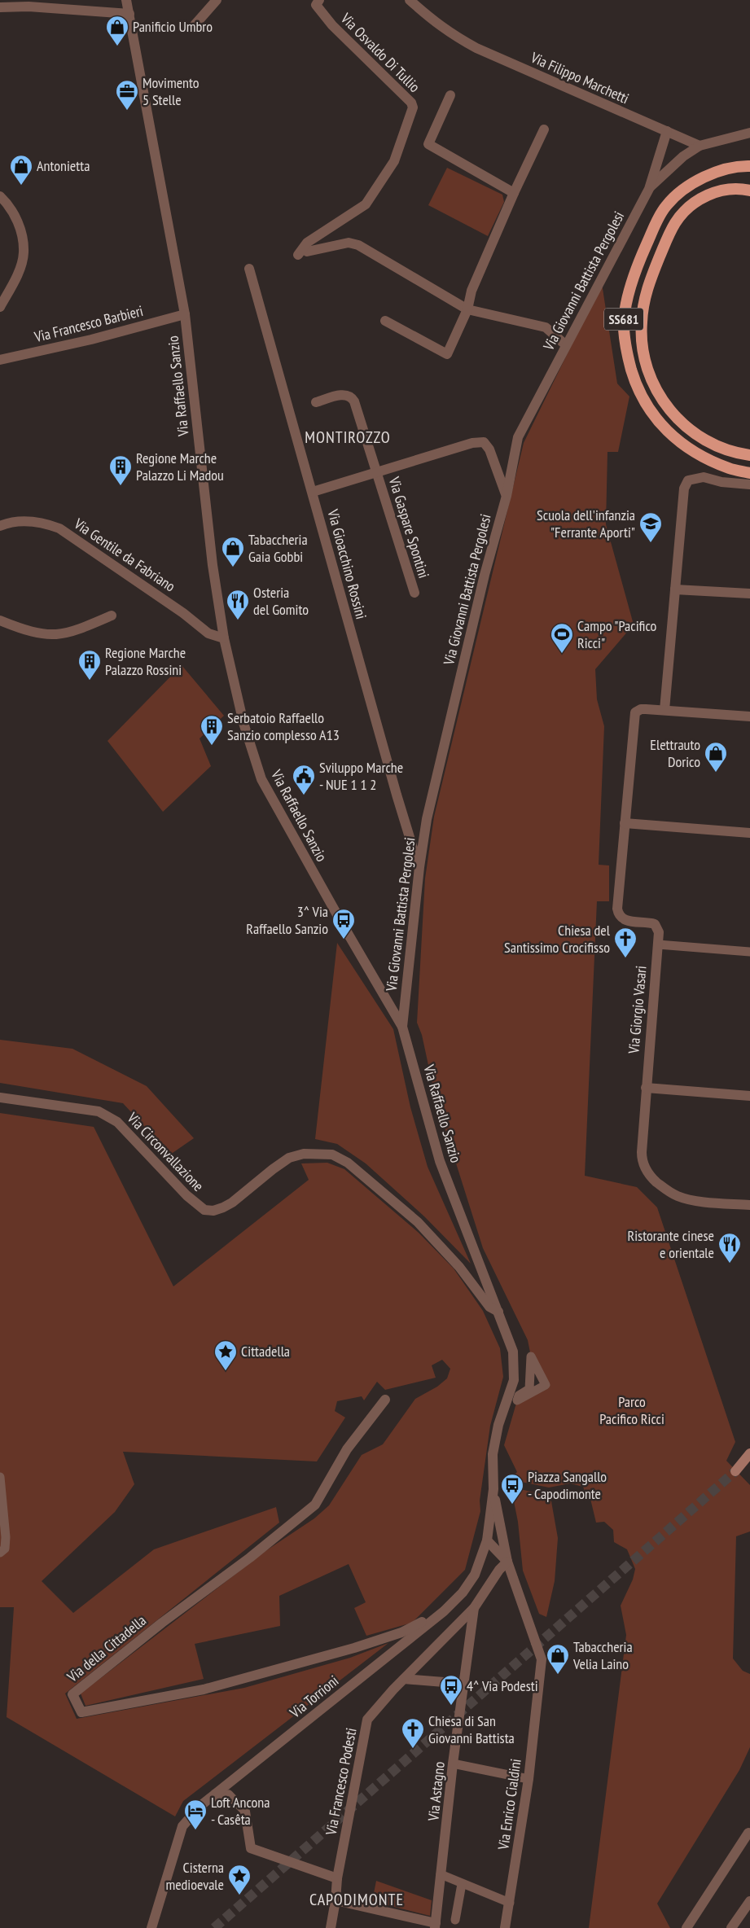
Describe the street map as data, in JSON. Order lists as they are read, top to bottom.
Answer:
{
  "streets": {
    "highway": ["SS681"],
    "street": [
      "Via Osvaldo Di Tullio",
      "Via Filippo Marchetti",
      "Via Giovanni Battista Pergolesi",
      "Via Francesco Barbieri",
      "Via Raffaello Sanzio",
      "Via Gaspare Spontini",
      "Via Gentile da Fabriano",
      "Via Gioacchino Rossini",
      "Via Giorgio Vasari",
      "Via Circonvallazione",
      "Via della Cittadella",
      "Via Torrioni",
      "Via Francesco Podesti",
      "Via Astagno",
      "Via Enrico Cialdini"
    ]
  },
  "crossings": [
    ["Via Filippo Marchetti", "Via Giovanni Battista Pergolesi"],
    ["Via Giovanni Battista Pergolesi", "Via Raffaello Sanzio"],
    ["Via Giovanni Battista Pergolesi", "Via Gaspare Spontini"],
    ["Via Giovanni Battista Pergolesi", "Via Gioacchino Rossini"],
    ["Via Francesco Barbieri", "Via Raffaello Sanzio"],
    ["Via Raffaello Sanzio", "Via Gentile da Fabriano"],
    ["Via Raffaello Sanzio", "Via Circonvallazione"],
    ["Via Raffaello Sanzio", "Via Torrioni"],
    ["Via Gaspare Spontini", "Via Gioacchino Rossini"],
    ["Via della Cittadella", "Via Torrioni"],
    ["Via Francesco Podesti", "Via Astagno"]
  ],
  "districts": ["MONTIROZZO", "CAPODIMONTE"],
  "parks": ["Parco Pacifico Ricci"],
  "places": {
    "shop": [
      "Panificio Umbro",
      "Antonietta",
      "Tabaccheria Gaia Gobbi",
      "Elettrauto Dorico",
      "Tabaccheria Velia Laino"
    ],
    "office": ["Movimento 5 Stelle"],
    "building": ["Regione Marche Palazzo Li Madou", "Regione Marche Palazzo Rossini", "Serbatoio Raffaello Sanzio complesso A13"],
    "school or university": ["Scuola dell'infanzia \"Ferrante Aporti\""],
    "restaurant": ["Osteria del Gomito", "Ristorante cinese e orientale"],
    "sports": ["Campo \"Pacifico Ricci\""],
    "public building": ["Sviluppo Marche - NUE 1 1 2"],
    "bus stop": ["3^ Via Raffaello Sanzio", "Piazza Sangallo - Capodimonte", "4^ Via Podesti"],
    "church": ["Chiesa del Santissimo Crocifisso", "Chiesa di San Giovanni Battista"],
    "place": ["Cittadella", "Cisterna medioevale"],
    "hotel": ["Loft Ancona - Casêta"]
  }
}
